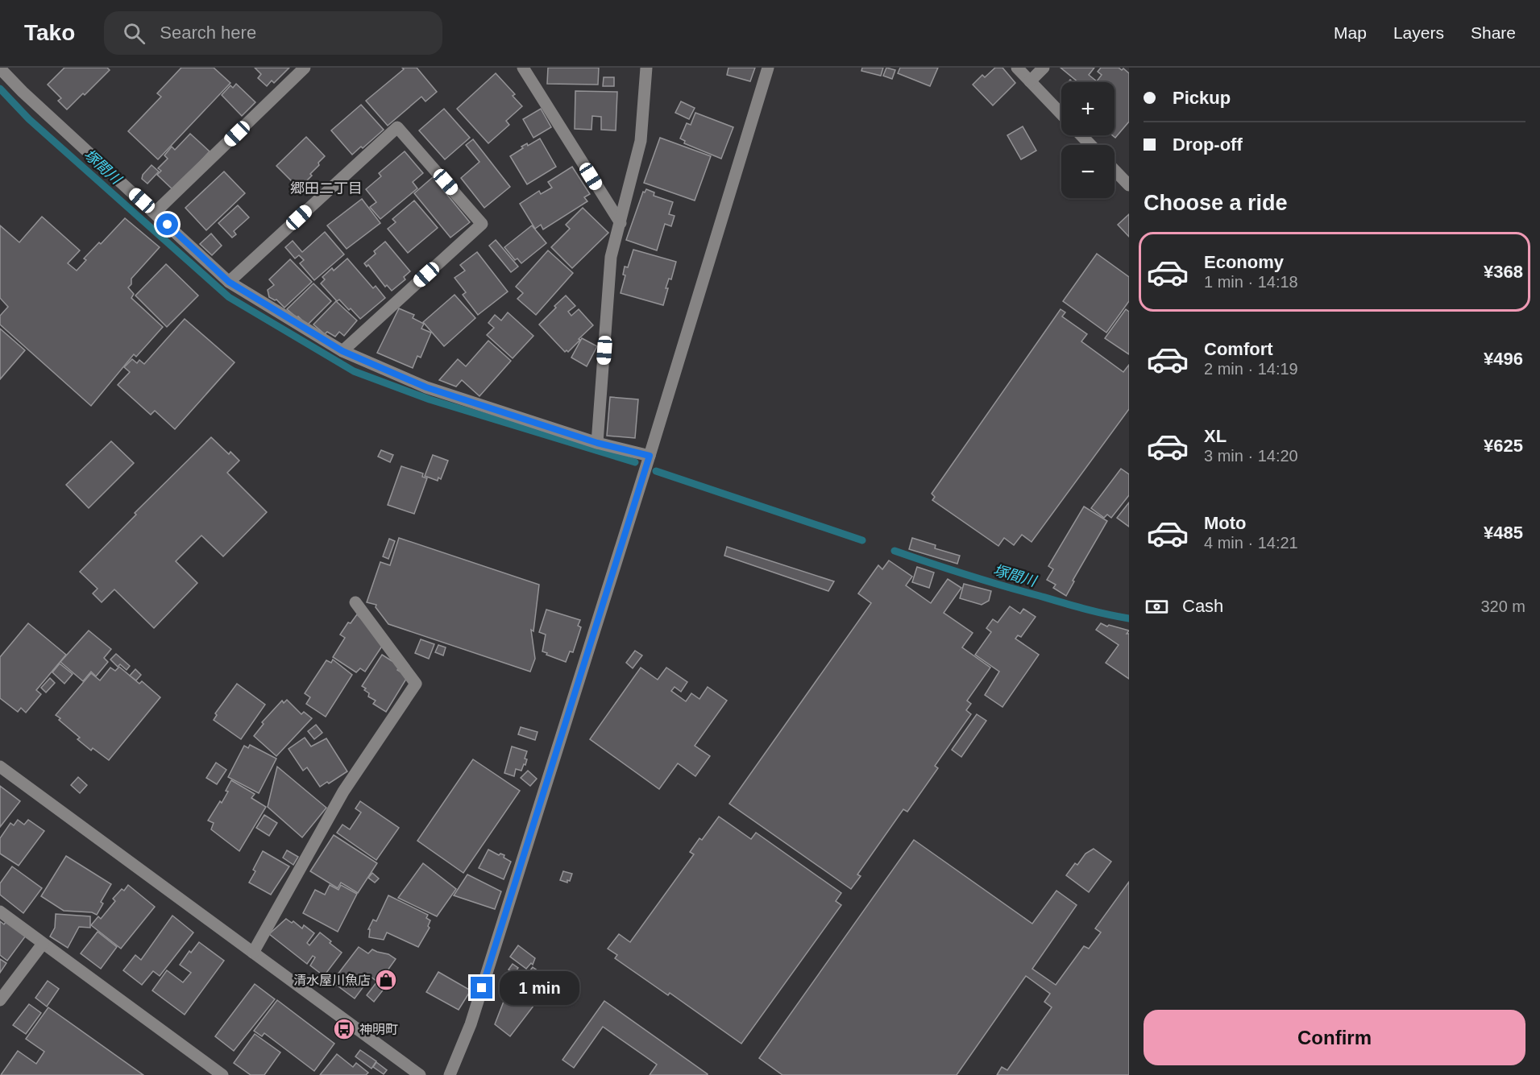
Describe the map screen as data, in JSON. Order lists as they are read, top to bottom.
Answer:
{
  "districts": ["郷田二丁目"],
  "water": ["塚間川"],
  "places": {
    "shop": ["清水屋川魚店"],
    "bus stop": ["神明町"]
  },
  "page": {
    "header": "Tako",
    "search": "Search here",
    "nav": ["Map", "Layers", "Share"],
    "banner": ["Pickup", "Drop-off"],
    "map_buttons": ["+", "−"],
    "heading": "Choose a ride",
    "list": [
      {
        "name": "Economy",
        "note": "1 min · 14:18",
        "value": "¥368"
      },
      {
        "name": "Comfort",
        "note": "2 min · 14:19",
        "value": "¥496"
      },
      {
        "name": "XL",
        "note": "3 min · 14:20",
        "value": "¥625"
      },
      {
        "name": "Moto",
        "note": "4 min · 14:21",
        "value": "¥485"
      }
    ],
    "pay": ["Cash", "320 m"],
    "bubble": "1 min",
    "buttons": "Confirm"
  }
}
